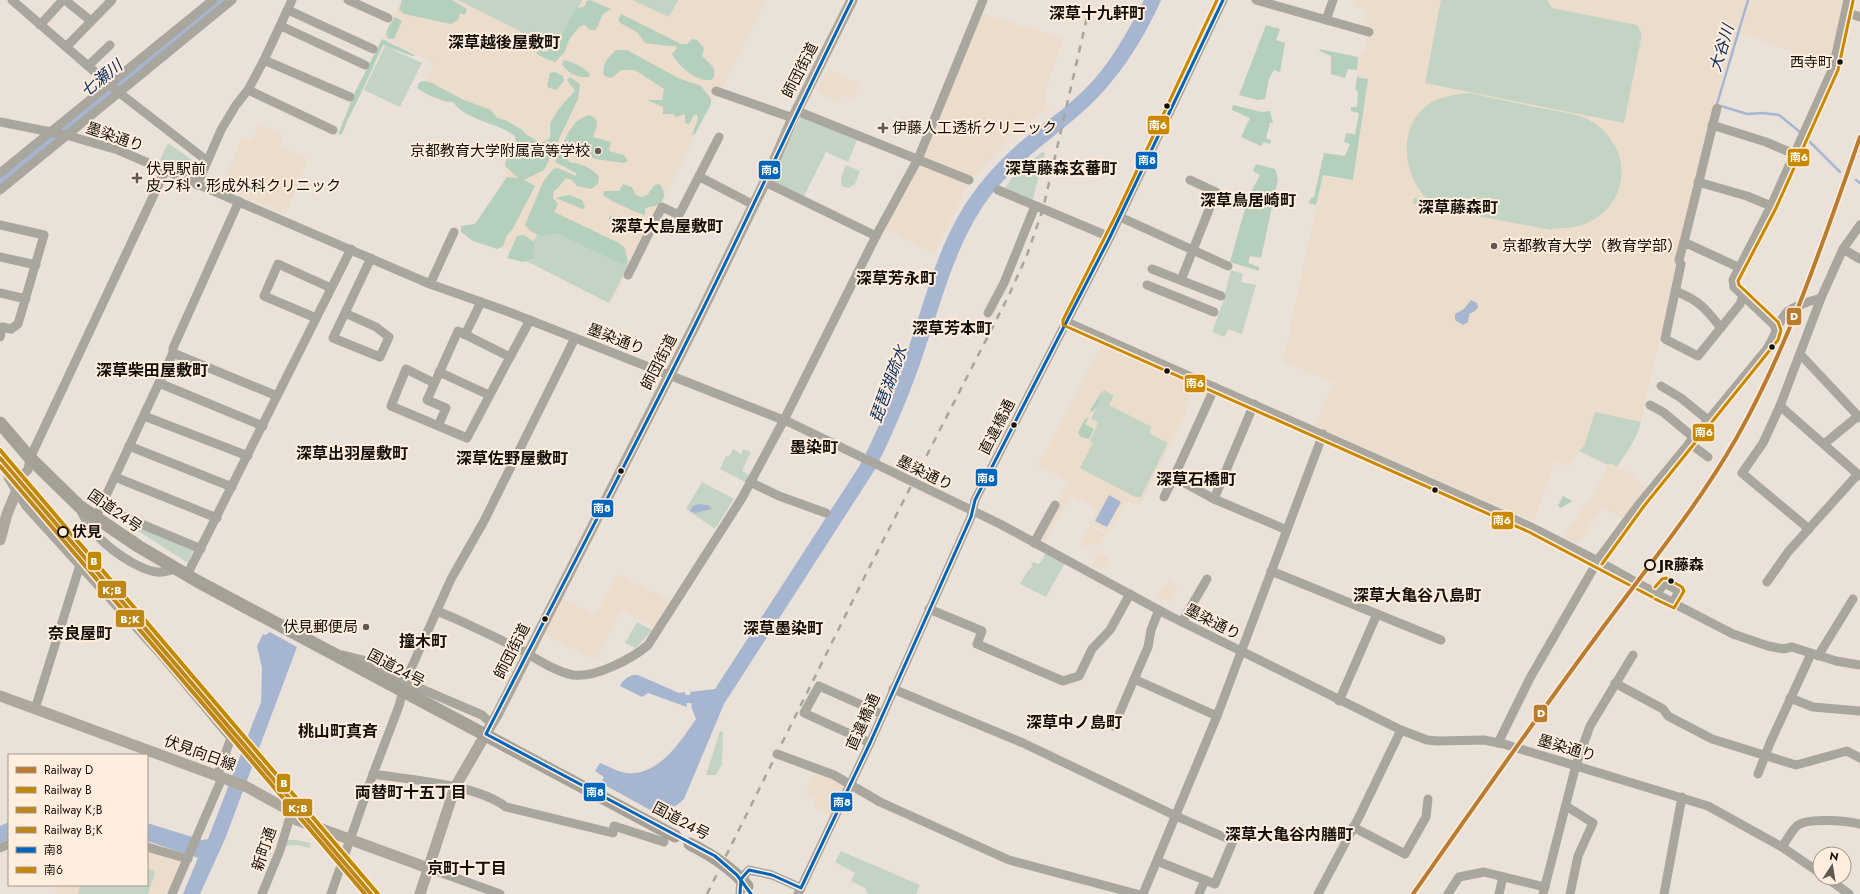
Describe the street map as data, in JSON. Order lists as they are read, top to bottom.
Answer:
{
  "streets": {
    "highway": ["国道24号"],
    "main road": ["師団街道", "伏見向日線"],
    "street": ["墨染通り", "直違橋通", "新町通"]
  },
  "crossings": [
    ["師団街道", "墨染通り"],
    ["師団街道", "国道24号"],
    ["師団街道", "伏見向日線"],
    ["墨染通り", "直違橋通"],
    ["伏見向日線", "新町通"]
  ],
  "districts": [
    "深草十九軒町",
    "深草越後屋敷町",
    "深草藤森玄蕃町",
    "深草鳥居崎町",
    "深草藤森町",
    "深草大島屋敷町",
    "深草芳永町",
    "深草芳本町",
    "深草柴田屋敷町",
    "墨染町",
    "深草出羽屋敷町",
    "深草佐野屋敷町",
    "深草石橋町",
    "深草大亀谷八島町",
    "深草墨染町",
    "奈良屋町",
    "撞木町",
    "深草中ノ島町",
    "桃山町真斉",
    "両替町十五丁目",
    "深草大亀谷内膳町",
    "京町十丁目"
  ],
  "water": ["大谷川", "七瀬川", "琵琶湖疏水"],
  "places": {
    "other": [
      "西寺町",
      "京都教育大学附属高等学校",
      "京都教育大学（教育学部）",
      "伏見",
      "JR藤森",
      "伏見郵便局"
    ],
    "health": ["伊藤人工透析クリニック", "伏見駅前 皮フ科・形成外科クリニック"]
  },
  "lines": [
    "transit line 南8",
    "transit line 南6",
    "rail line D",
    "rail line B",
    "rail line K;B",
    "rail line B;K"
  ],
  "legend": [
    "Railway D",
    "Railway B",
    "Railway K;B",
    "Railway B;K",
    "南8",
    "南6"
  ],
  "north": "top"
}
